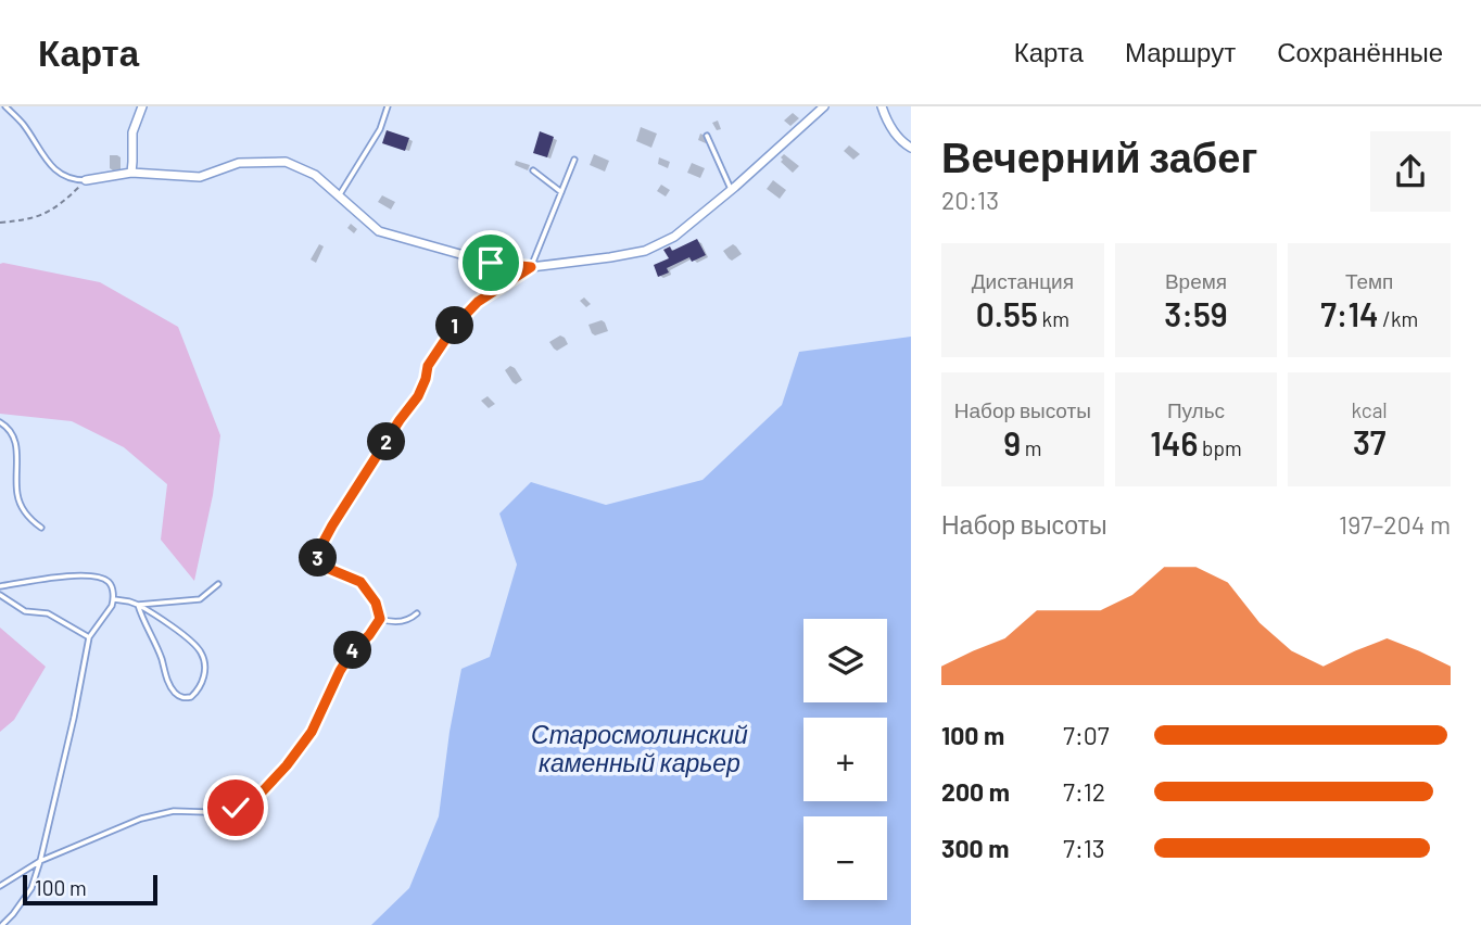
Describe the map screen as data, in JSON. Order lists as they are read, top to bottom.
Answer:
{
  "water": ["Старосмолинский каменный карьер"],
  "scale_bar": "100 m",
  "page": {
    "header": "Карта",
    "nav": ["Карта", "Маршрут", "Сохранённые"],
    "heading": ["Вечерний забег", "20:13"],
    "stats": [
      ["Дистанция", "0.55 km"],
      ["Время", "3:59"],
      ["Темп", "7:14 /km"],
      ["Набор высоты", "9 m"],
      ["Пульс", "146 bpm"],
      ["kcal", "37"]
    ],
    "pins": [
      "1",
      "2",
      "3",
      "4"
    ],
    "chart": ["Набор высоты", "197–204 m"],
    "map_buttons": ["+", "−"],
    "list": [
      {
        "name": "100 m",
        "note": "7:07"
      },
      {
        "name": "200 m",
        "note": "7:12"
      },
      {
        "name": "300 m",
        "note": "7:13"
      }
    ],
    "scale": "100 m"
  }
}
